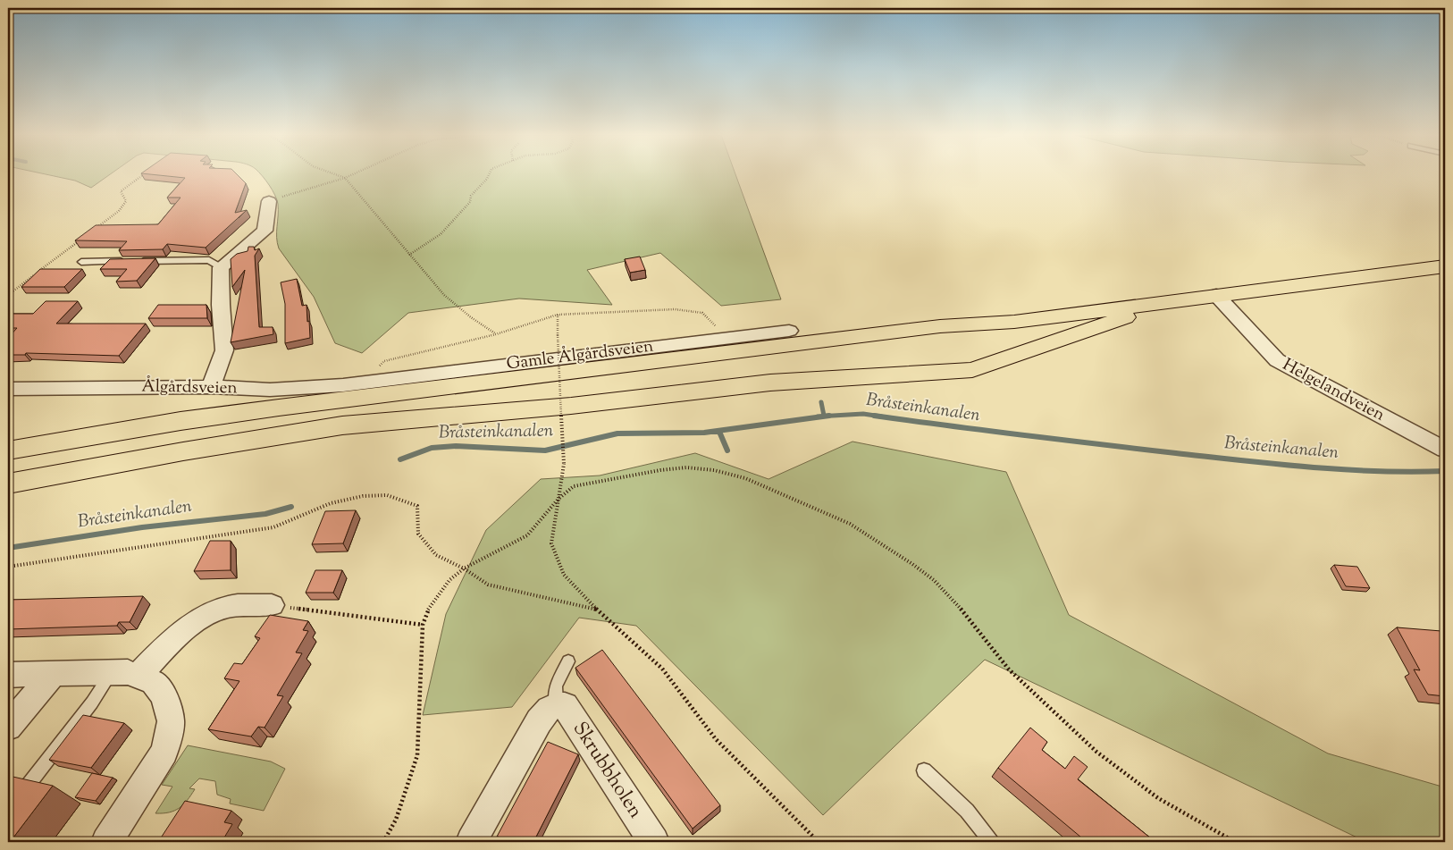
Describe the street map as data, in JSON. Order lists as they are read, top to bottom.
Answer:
{
  "streets": {
    "street": [
      "Gamle Ålgårdsveien",
      "Ålgårdsveien",
      "Helgelandveien",
      "Skrubbholen"
    ]
  },
  "crossings": [
    ["Gamle Ålgårdsveien", "Ålgårdsveien"]
  ],
  "water": ["Bråsteinkanalen"]
}
